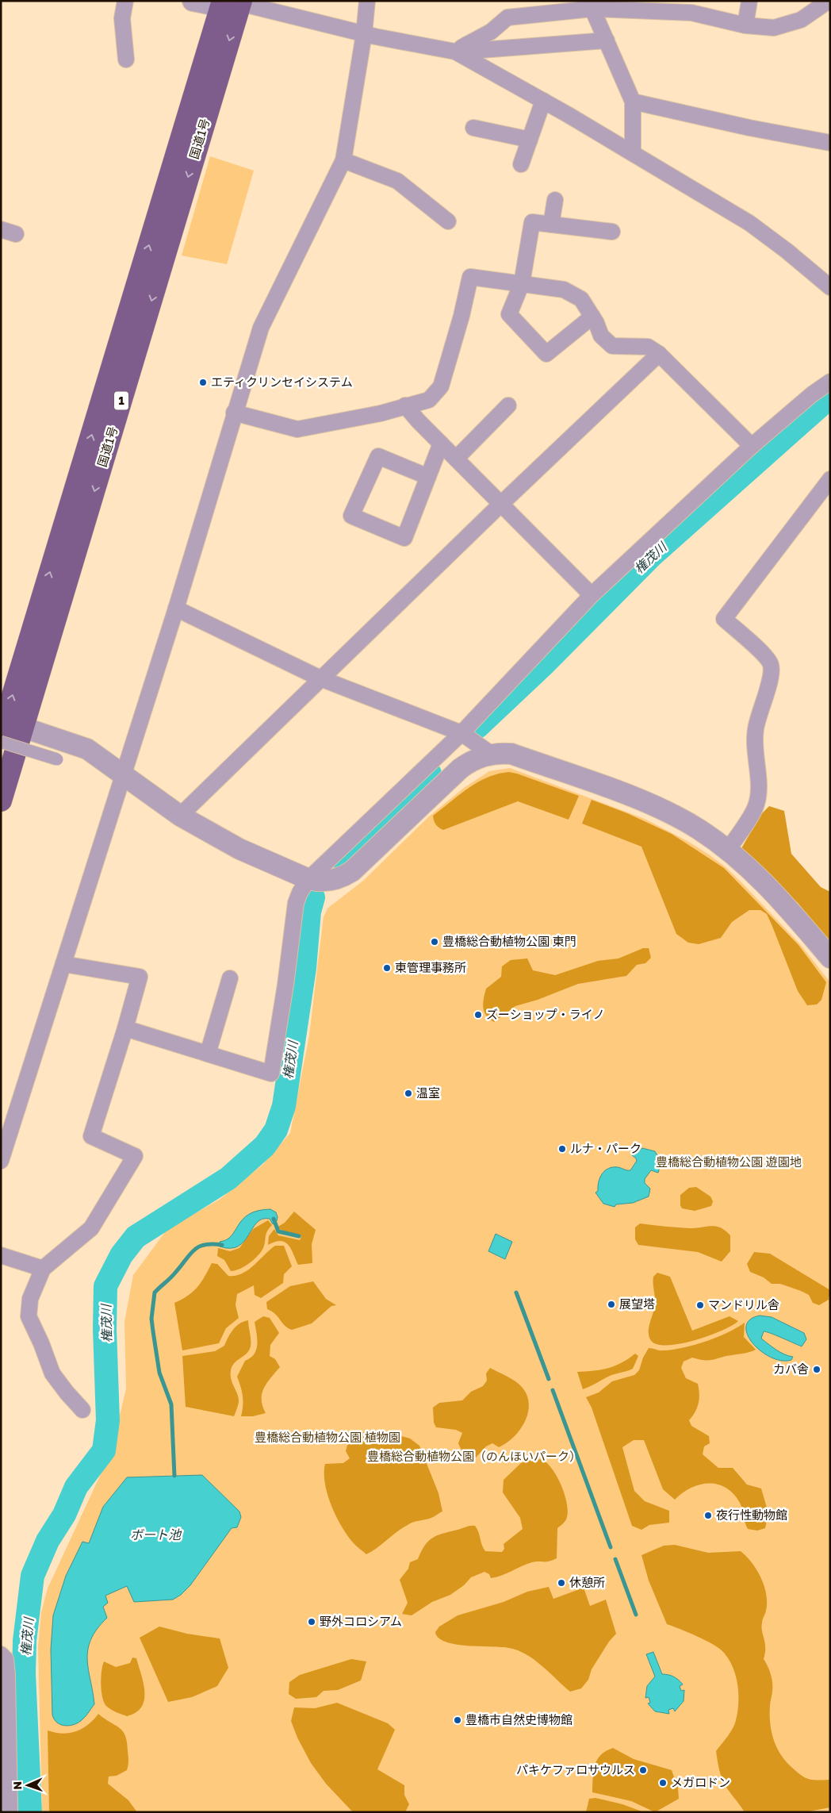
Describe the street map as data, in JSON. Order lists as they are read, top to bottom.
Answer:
{
  "streets": {
    "highway": ["国道1号", "1"]
  },
  "water": ["権茂川", "ボート池"],
  "parks": ["豊橋総合動植物公園 遊園地", "豊橋総合動植物公園 植物園", "豊橋総合動植物公園（のんほいパーク）"],
  "places": [
    "エティクリンセイシステム",
    "豊橋総合動植物公園 東門",
    "東管理事務所",
    "ズーショップ・ライノ",
    "温室",
    "ルナ・パーク",
    "展望塔",
    "マンドリル舎",
    "カバ舎",
    "夜行性動物館",
    "休憩所",
    "野外コロシアム",
    "豊橋市自然史博物館",
    "パキケファロサウルス",
    "メガロドン"
  ],
  "north": "left"
}
